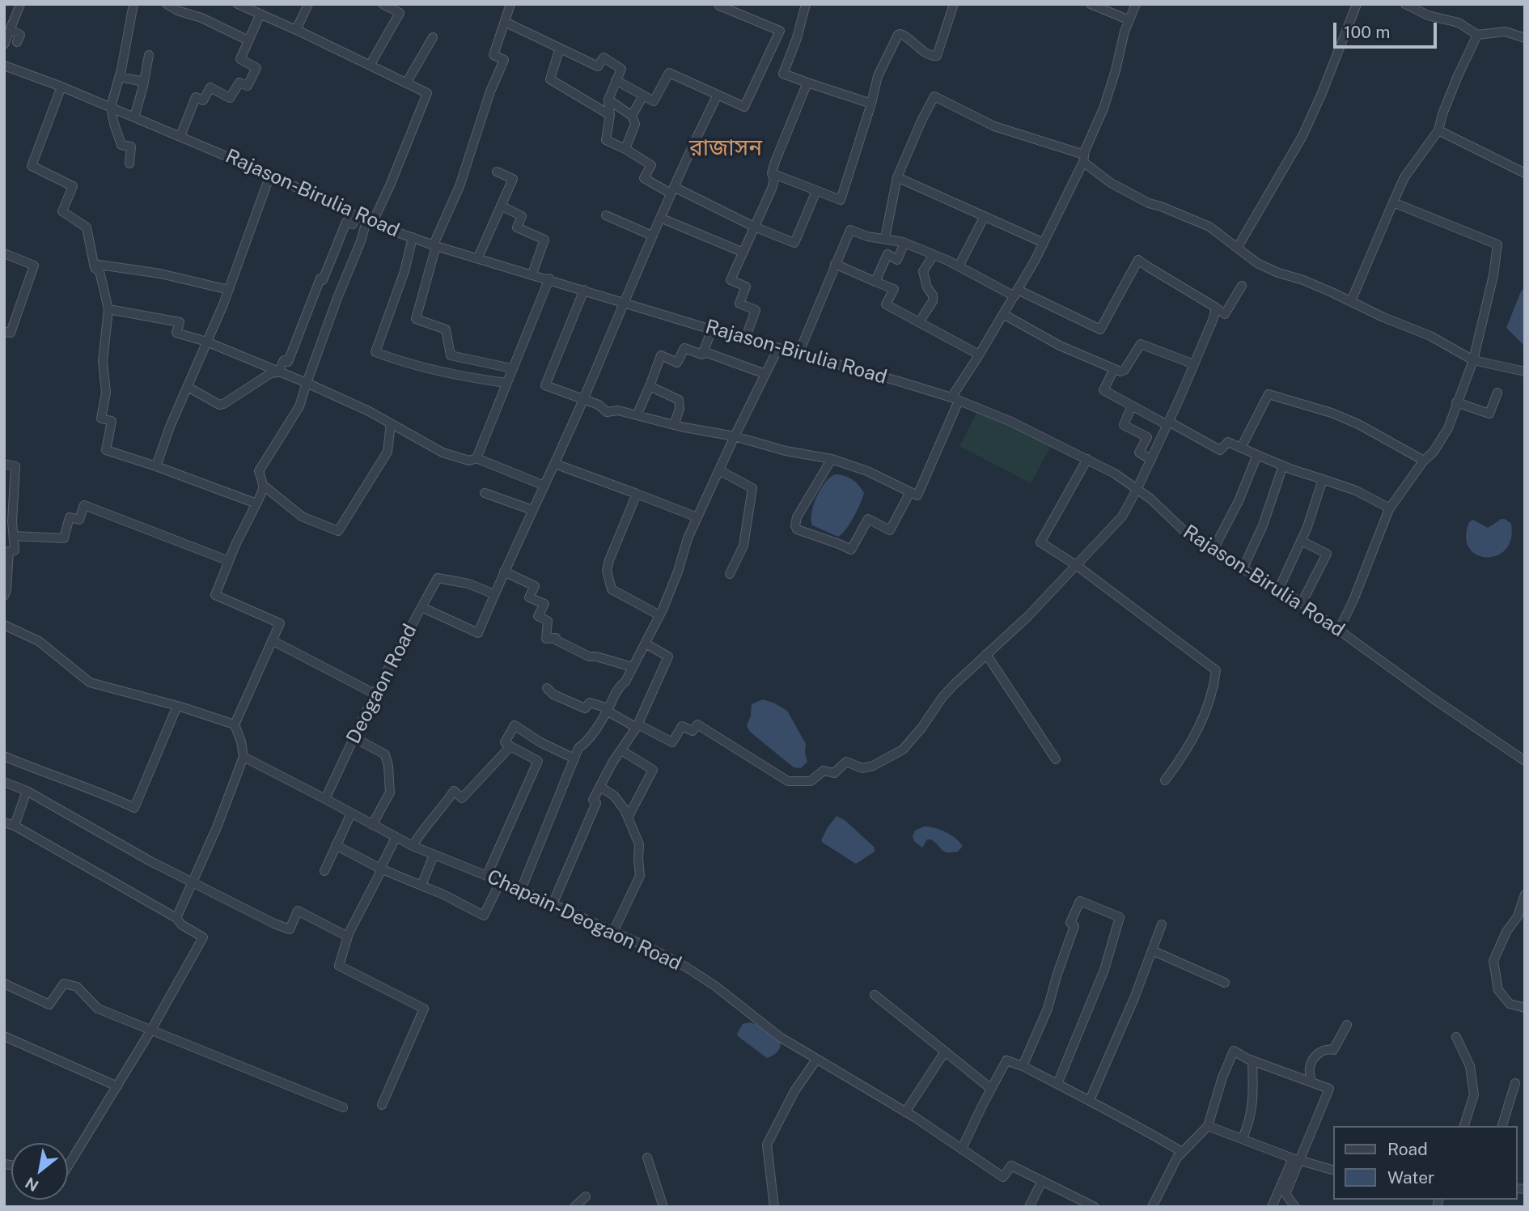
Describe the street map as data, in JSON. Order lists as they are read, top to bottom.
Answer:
{
  "streets": {
    "street": ["Rajason-Birulia Road", "Deogaon Road", "Chapain-Deogaon Road"]
  },
  "crossings": [
    ["Rajason-Birulia Road", "Deogaon Road"],
    ["Deogaon Road", "Chapain-Deogaon Road"]
  ],
  "districts": ["রাজাসন"],
  "legend": ["Road", "Water"],
  "scale_bar": "100 m",
  "north": "bottom left"
}
